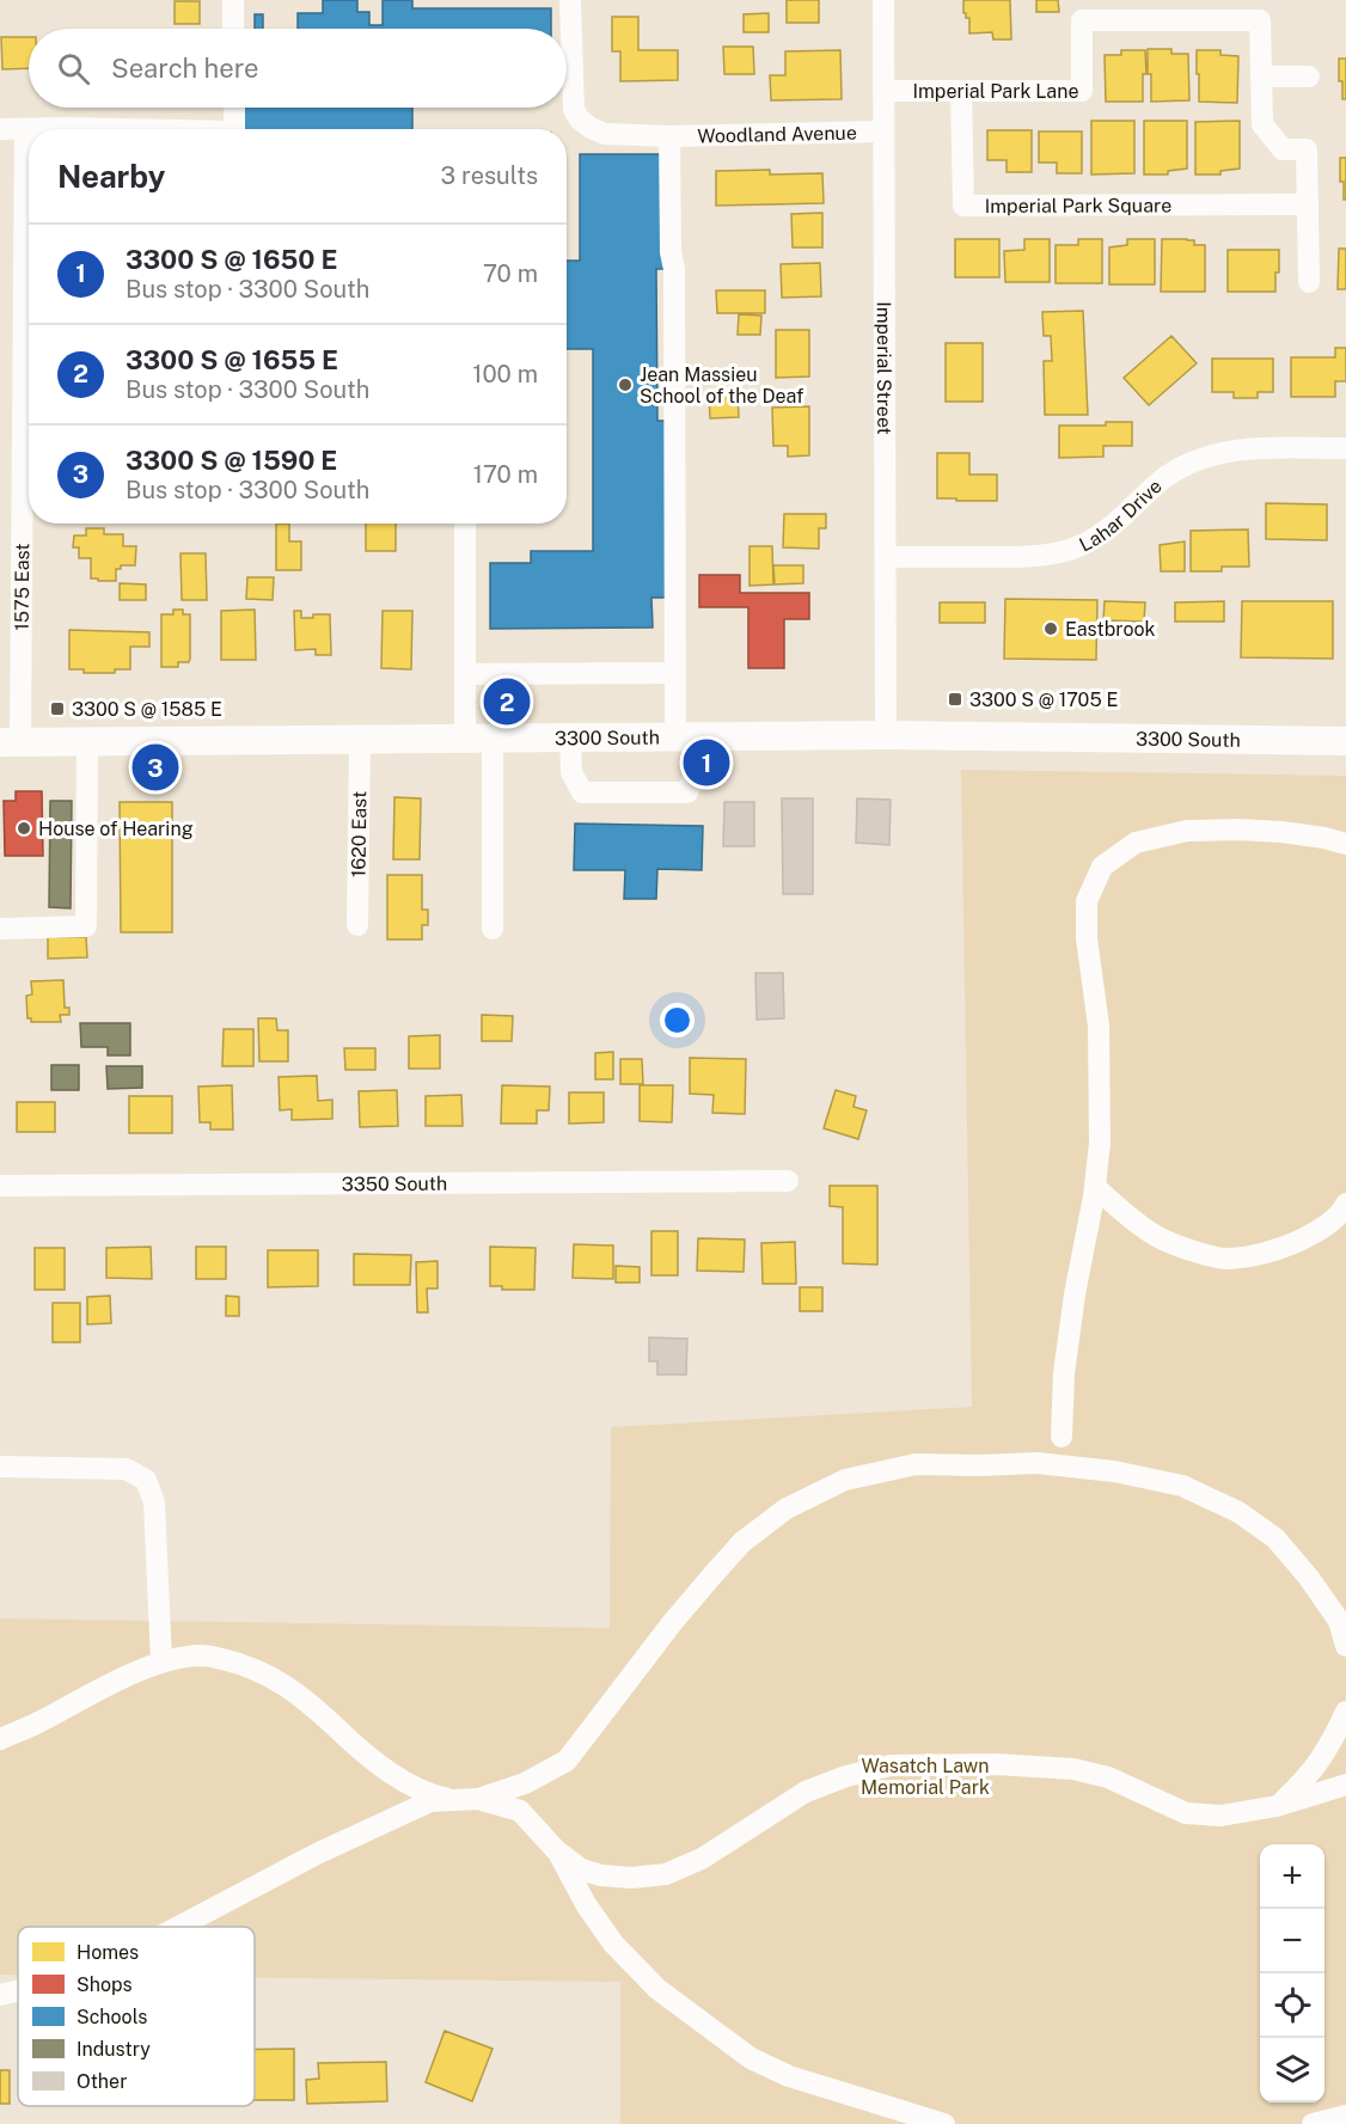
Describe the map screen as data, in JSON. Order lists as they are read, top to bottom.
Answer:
{
  "streets": {
    "main road": ["3300 South"],
    "street": [
      "Imperial Park Lane",
      "Woodland Avenue",
      "Imperial Park Square",
      "Imperial Street",
      "Lahar Drive",
      "1575 East",
      "1620 East",
      "3350 South"
    ]
  },
  "crossings": [
    ["Imperial Park Lane", "Imperial Park Square"],
    ["Imperial Park Lane", "Imperial Street"],
    ["Woodland Avenue", "Imperial Street"],
    ["Imperial Street", "Lahar Drive"],
    ["Imperial Street", "3300 South"],
    ["1575 East", "3300 South"],
    ["3300 South", "1620 East"]
  ],
  "parks": ["Wasatch Lawn Memorial Park"],
  "places": {
    "other": ["Jean Massieu School of the Deaf", "Eastbrook", "House of Hearing"],
    "transit": ["3300 S @ 1705 E", "3300 S @ 1585 E"]
  },
  "legend": [
    "Homes",
    "Shops",
    "Schools",
    "Industry",
    "Other"
  ],
  "page": {
    "search": "Search here",
    "heading": ["Nearby", "3 results"],
    "list": [
      {
        "mark": "1",
        "name": "3300 S @ 1650 E",
        "note": "Bus stop · 3300 South",
        "value": "70 m"
      },
      {
        "mark": "2",
        "name": "3300 S @ 1655 E",
        "note": "Bus stop · 3300 South",
        "value": "100 m"
      },
      {
        "mark": "3",
        "name": "3300 S @ 1590 E",
        "note": "Bus stop · 3300 South",
        "value": "170 m"
      }
    ],
    "pins": ["2", "1", "3"],
    "map_buttons": ["+", "−"]
  }
}
